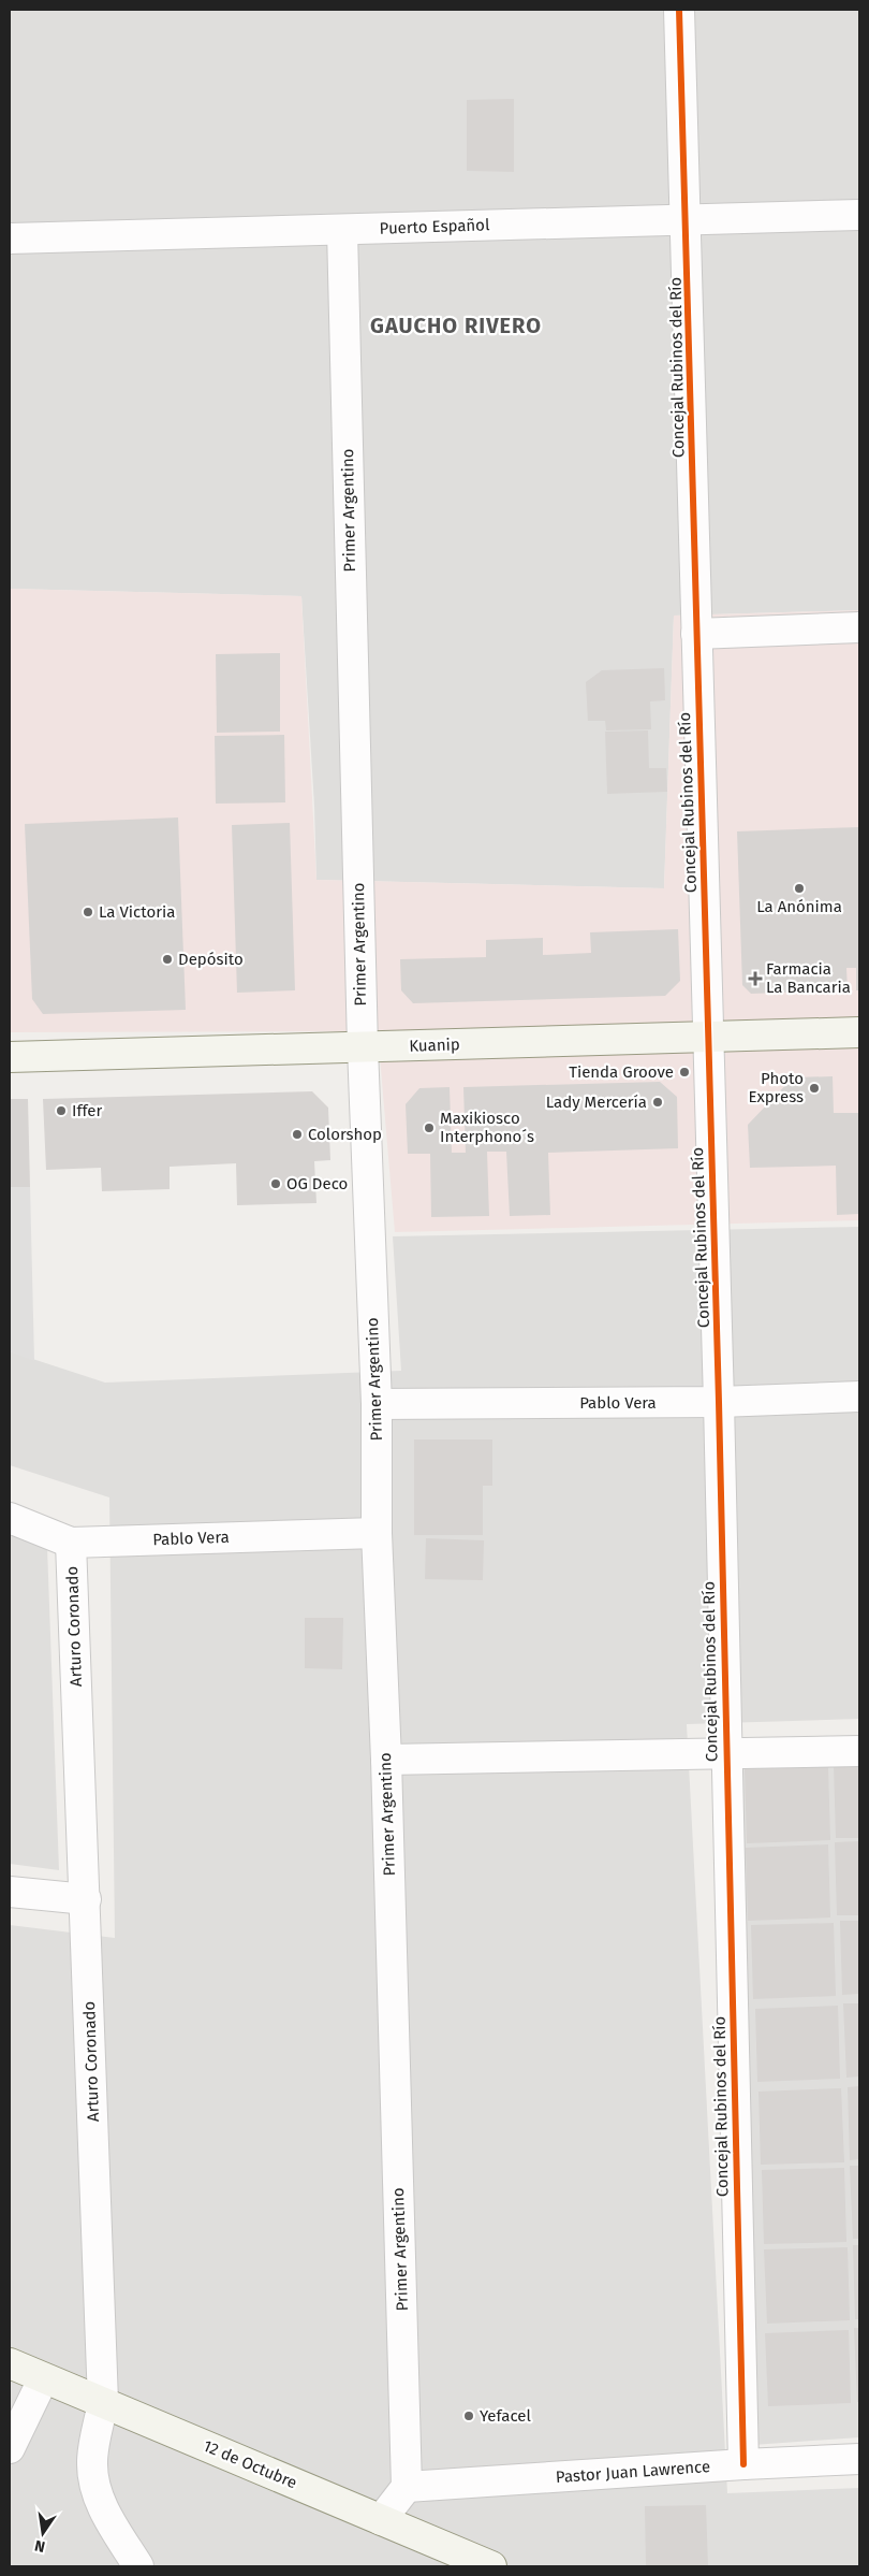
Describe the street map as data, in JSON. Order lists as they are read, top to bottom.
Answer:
{
  "streets": {
    "main road": ["Kuanip", "12 de Octubre"],
    "street": [
      "Puerto Español",
      "Concejal Rubinos del Río",
      "Primer Argentino",
      "Pablo Vera",
      "Arturo Coronado",
      "Pastor Juan Lawrence"
    ]
  },
  "crossings": [
    ["Puerto Español", "Concejal Rubinos del Río"],
    ["Puerto Español", "Primer Argentino"],
    ["Concejal Rubinos del Río", "Kuanip"],
    ["Concejal Rubinos del Río", "Pablo Vera"],
    ["Concejal Rubinos del Río", "Pastor Juan Lawrence"],
    ["Primer Argentino", "Kuanip"],
    ["Primer Argentino", "Pablo Vera"],
    ["Primer Argentino", "Pastor Juan Lawrence"],
    ["Pablo Vera", "Arturo Coronado"],
    ["Arturo Coronado", "12 de Octubre"]
  ],
  "districts": ["GAUCHO RIVERO"],
  "places": {
    "other": [
      "La Anónima",
      "La Victoria",
      "Depósito",
      "Tienda Groove",
      "Photo Express",
      "Lady Mercería",
      "Iffer",
      "Maxikiosco Interphono´s",
      "Colorshop",
      "OG Deco",
      "Yefacel"
    ],
    "health": ["Farmacia La Bancaria"]
  },
  "north": "bottom"
}
